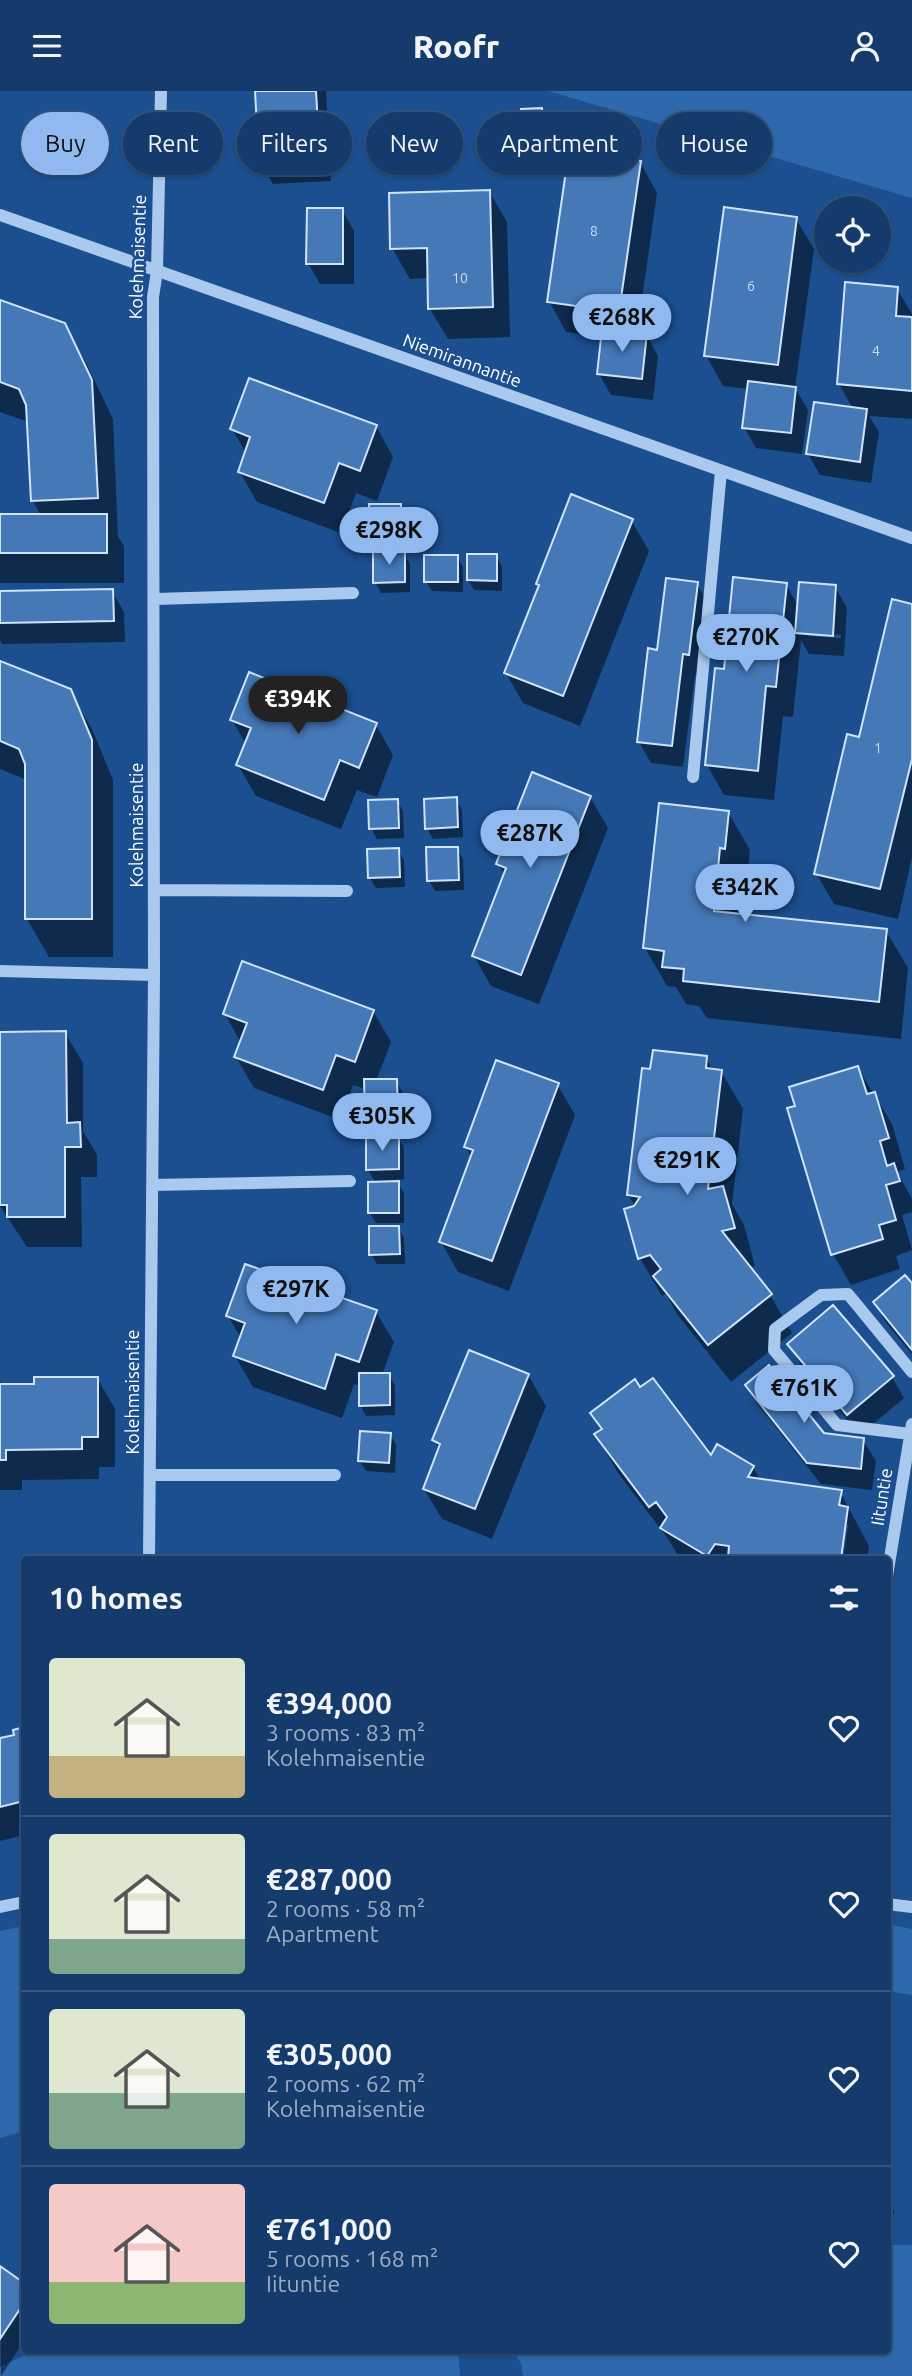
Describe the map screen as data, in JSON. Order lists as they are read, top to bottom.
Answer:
{
  "streets": {
    "street": ["Kolehmaisentie", "Niemirannantie", "Iituntie"]
  },
  "crossings": [
    ["Kolehmaisentie", "Niemirannantie"]
  ],
  "house_numbers": [
    "8",
    "10",
    "6",
    "4",
    "1"
  ],
  "page": {
    "header": "Roofr",
    "chip": [
      "Buy",
      "Rent",
      "Filters",
      "New",
      "Apartment",
      "House"
    ],
    "price": [
      "€268K",
      "€298K",
      "€270K",
      "€394K",
      "€287K",
      "€342K",
      "€305K",
      "€291K",
      "€297K",
      "€761K"
    ],
    "heading": "10 homes",
    "list": [
      {
        "name": "€394,000",
        "note": "3 rooms · 83 m² · Kolehmaisentie"
      },
      {
        "name": "€287,000",
        "note": "2 rooms · 58 m² · Apartment"
      },
      {
        "name": "€305,000",
        "note": "2 rooms · 62 m² · Kolehmaisentie"
      },
      {
        "name": "€761,000",
        "note": "5 rooms · 168 m² · Iituntie"
      }
    ]
  }
}
